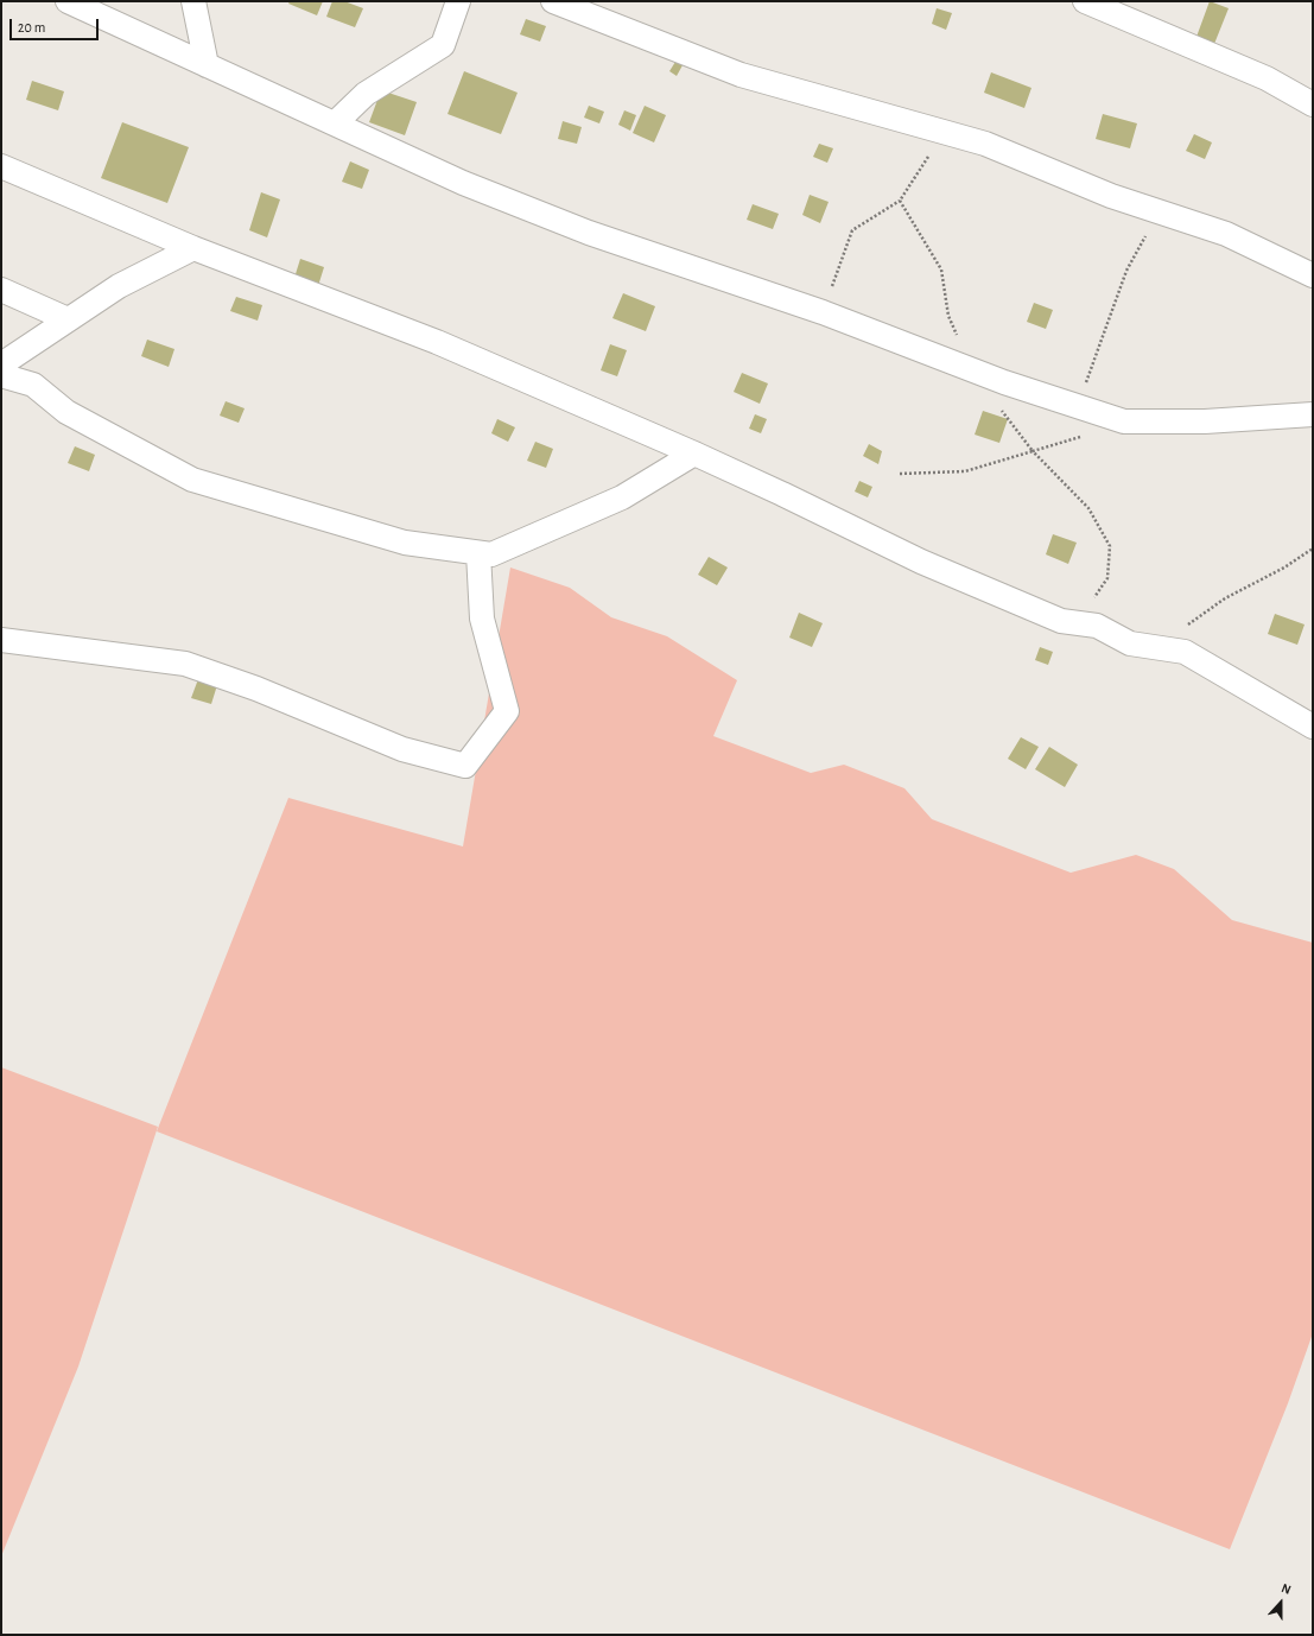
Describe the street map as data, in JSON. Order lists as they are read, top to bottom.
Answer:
{
  "scale_bar": "20 m",
  "north": "top"
}
